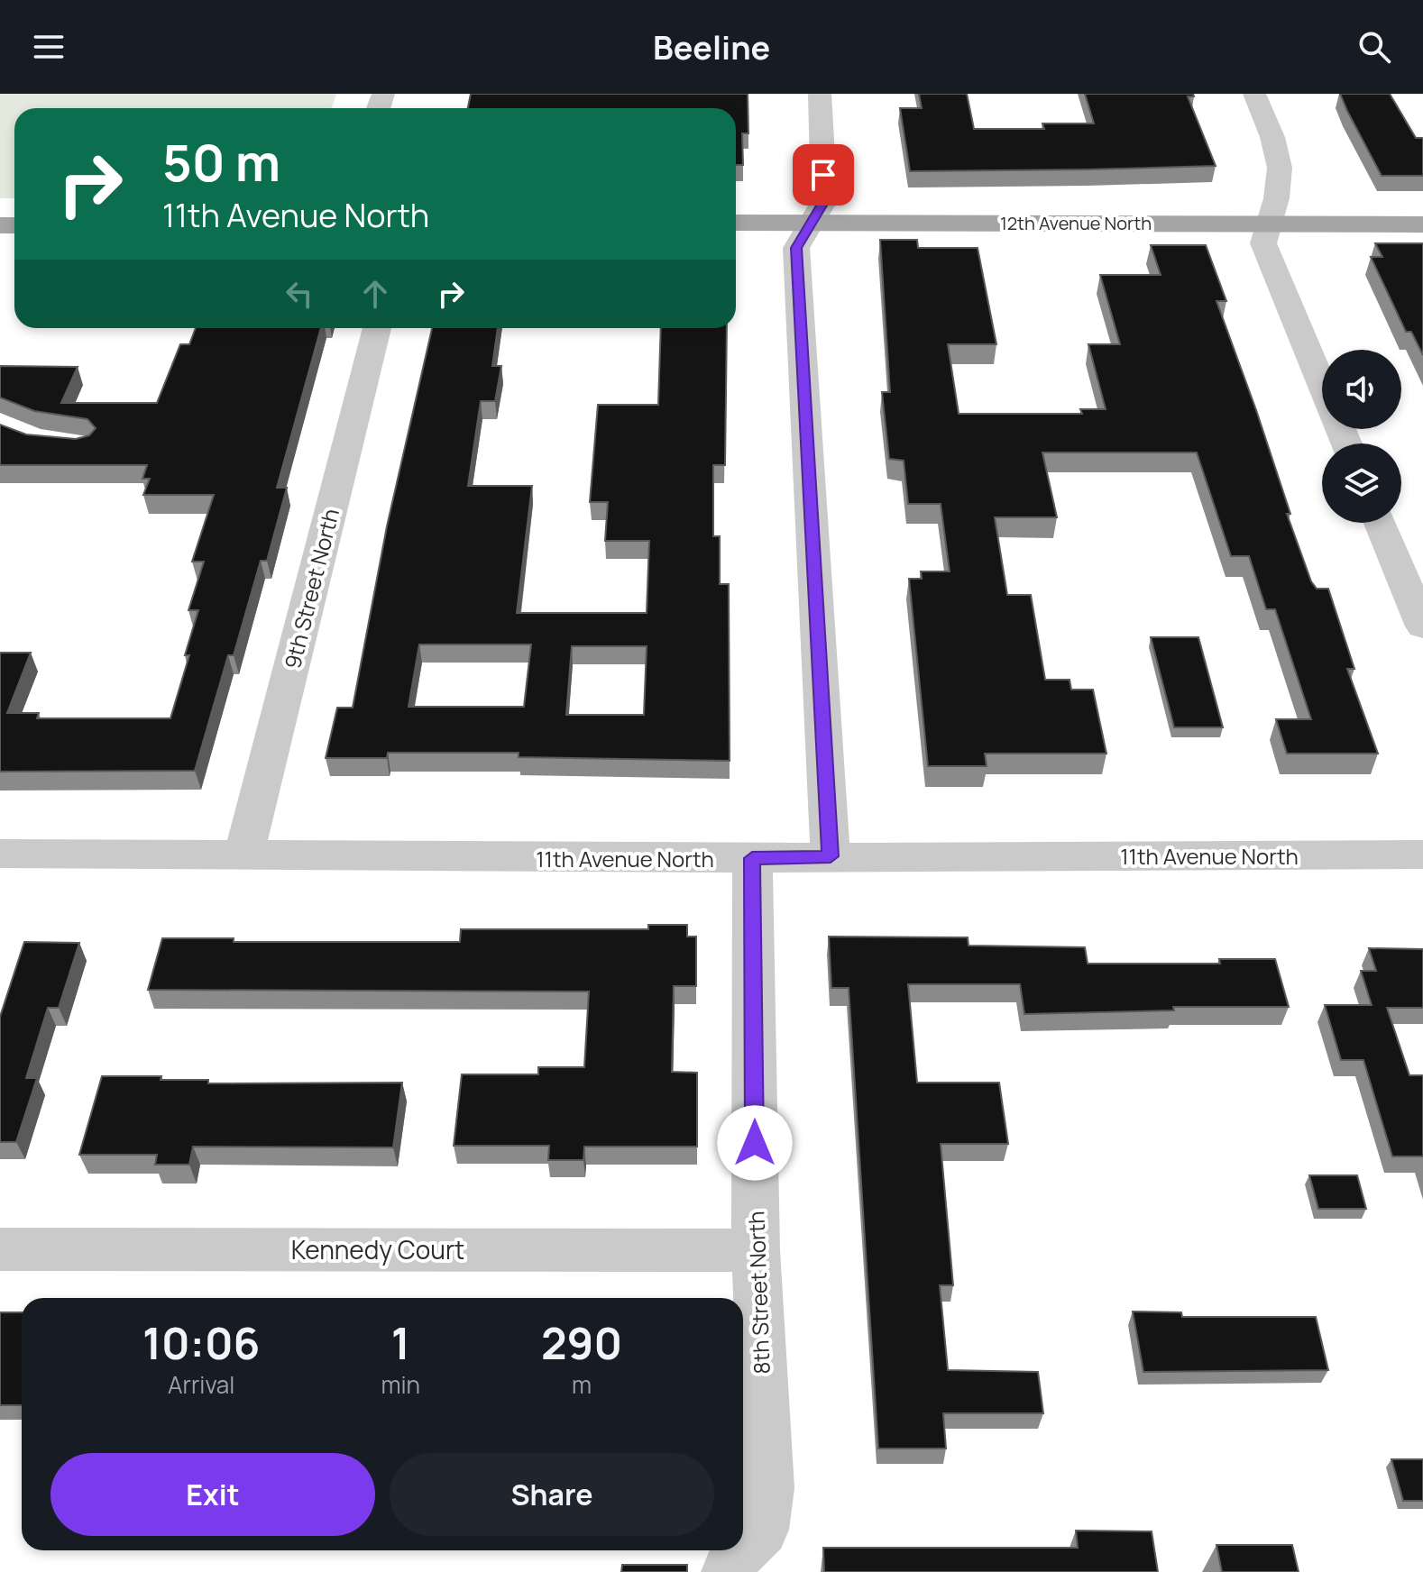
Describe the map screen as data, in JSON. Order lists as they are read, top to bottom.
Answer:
{
  "streets": {
    "main road": ["12th Avenue North"],
    "street": [
      "9th Street North",
      "11th Avenue North",
      "Kennedy Court",
      "8th Street North"
    ]
  },
  "crossings": [
    ["9th Street North", "11th Avenue North"],
    ["11th Avenue North", "8th Street North"],
    ["Kennedy Court", "8th Street North"]
  ],
  "page": {
    "header": "Beeline",
    "turn": ["50 m", "11th Avenue North"],
    "eta": [
      "10:06",
      "Arrival",
      "1",
      "min",
      "290",
      "m"
    ],
    "buttons": ["Exit", "Share"]
  }
}
